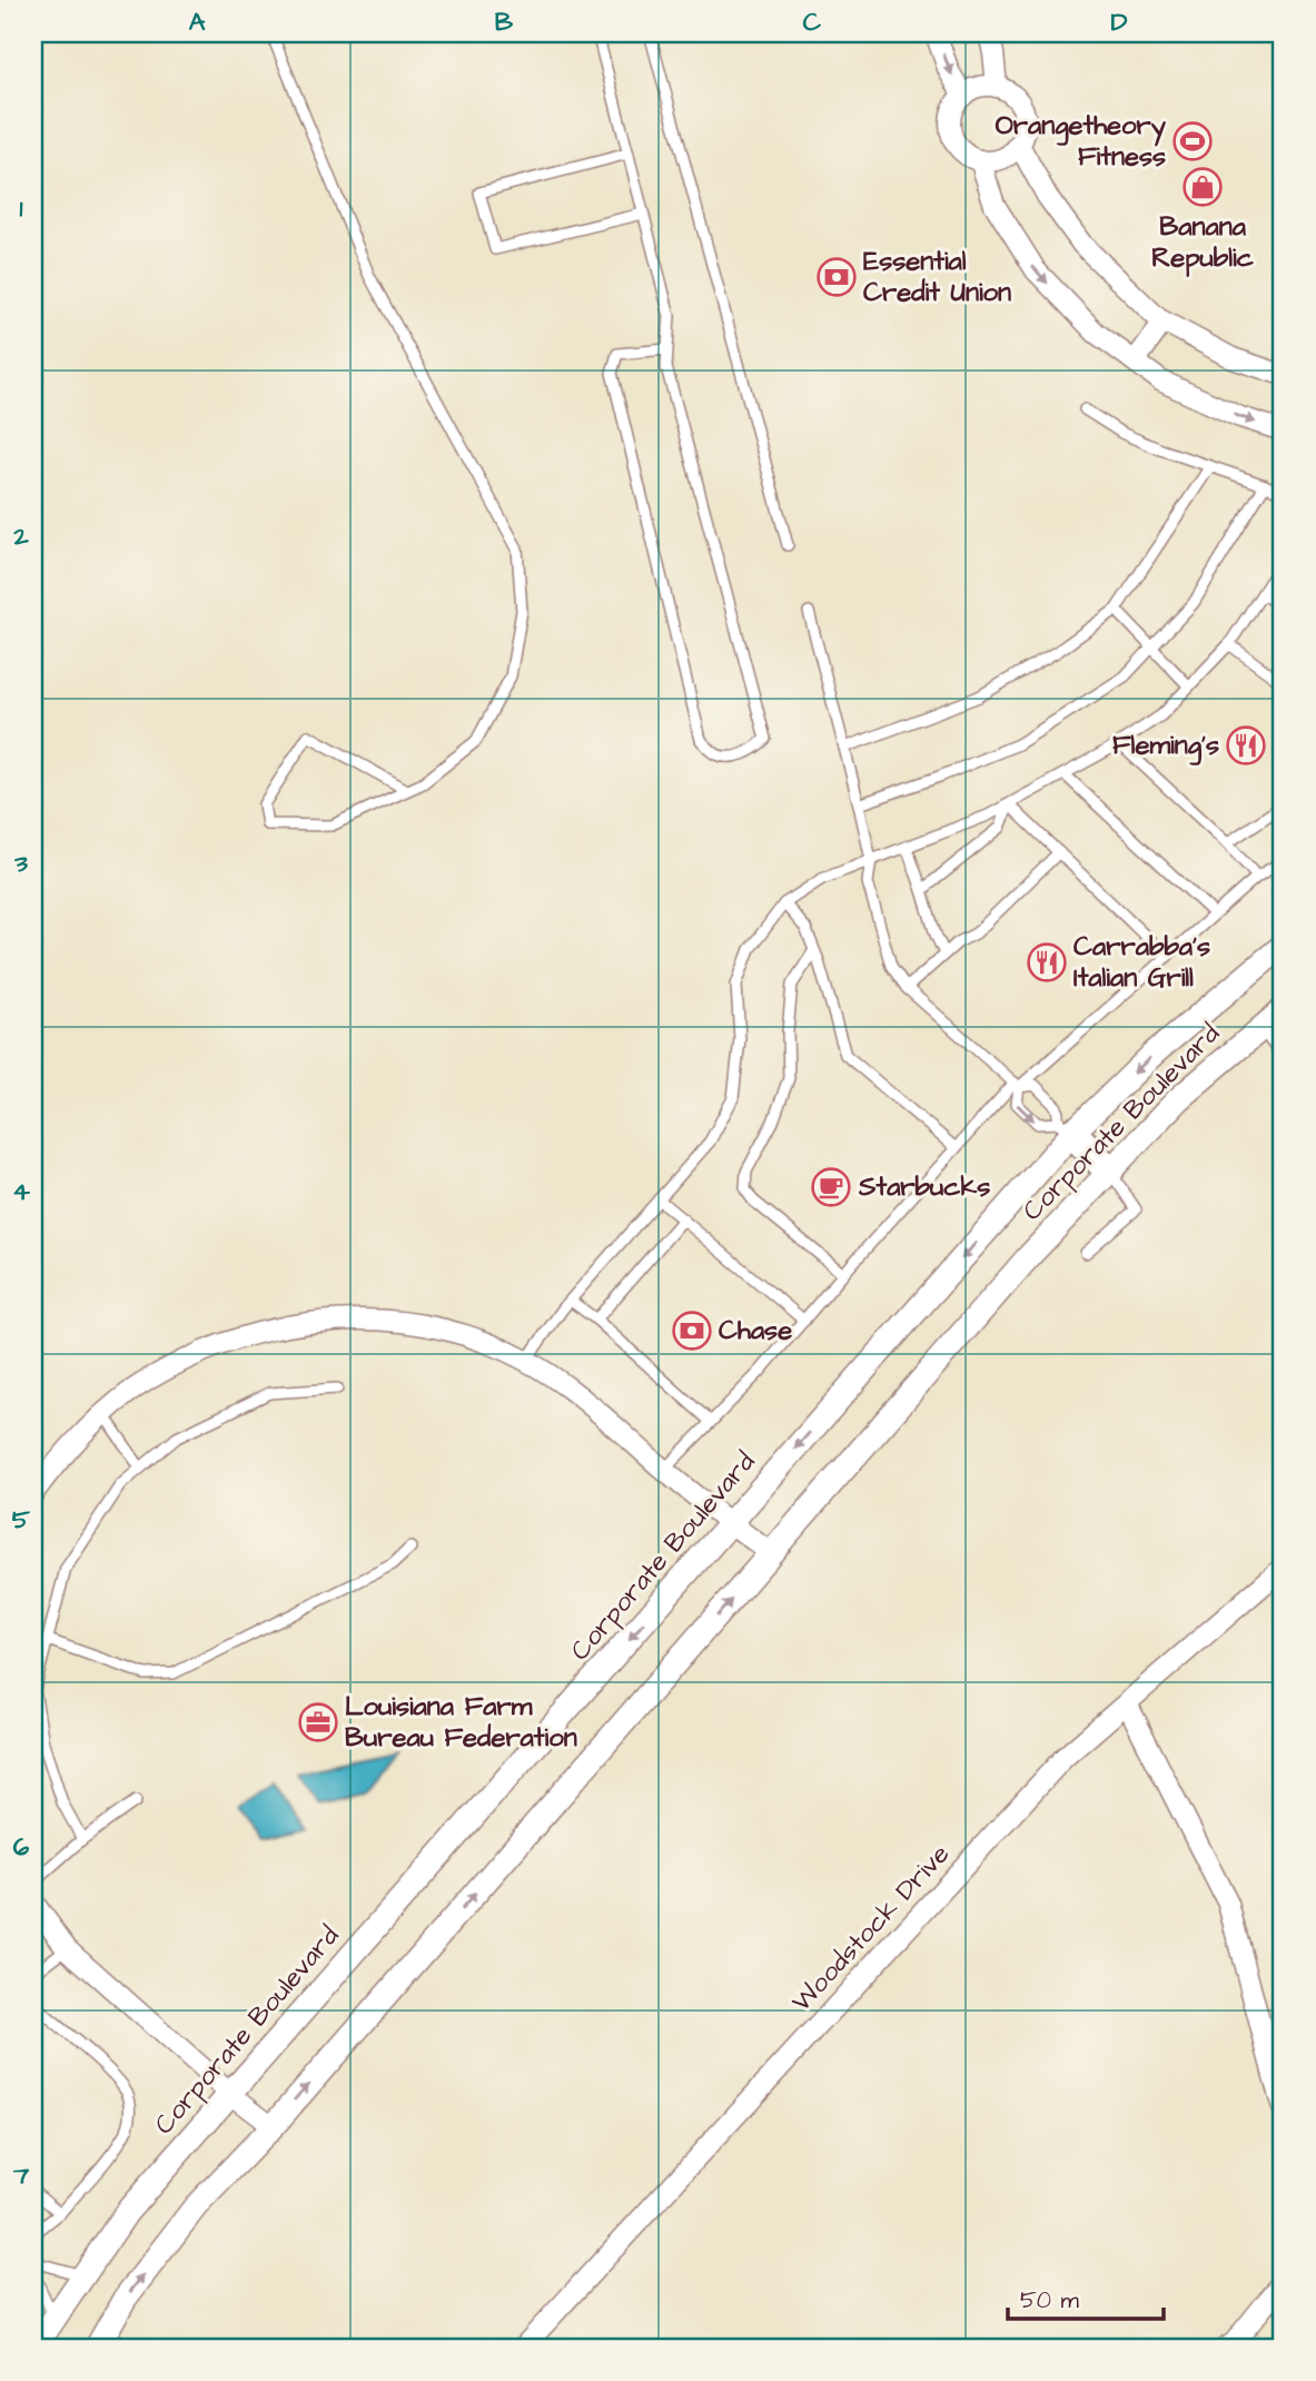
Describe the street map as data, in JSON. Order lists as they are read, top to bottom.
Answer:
{
  "streets": {
    "street": ["Corporate Boulevard", "Woodstock Drive"]
  },
  "places": {
    "sports": ["Orangetheory Fitness"],
    "shop": ["Banana Republic"],
    "bank": ["Essential Credit Union", "Chase"],
    "restaurant": ["Fleming's", "Carrabba's Italian Grill"],
    "cafe": ["Starbucks"],
    "office": ["Louisiana Farm Bureau Federation"]
  },
  "scale_bar": "50 m",
  "grid": {
    "columns": [
      "A",
      "B",
      "C",
      "D"
    ],
    "rows": [
      "1",
      "2",
      "3",
      "4",
      "5",
      "6",
      "7"
    ]
  }
}
